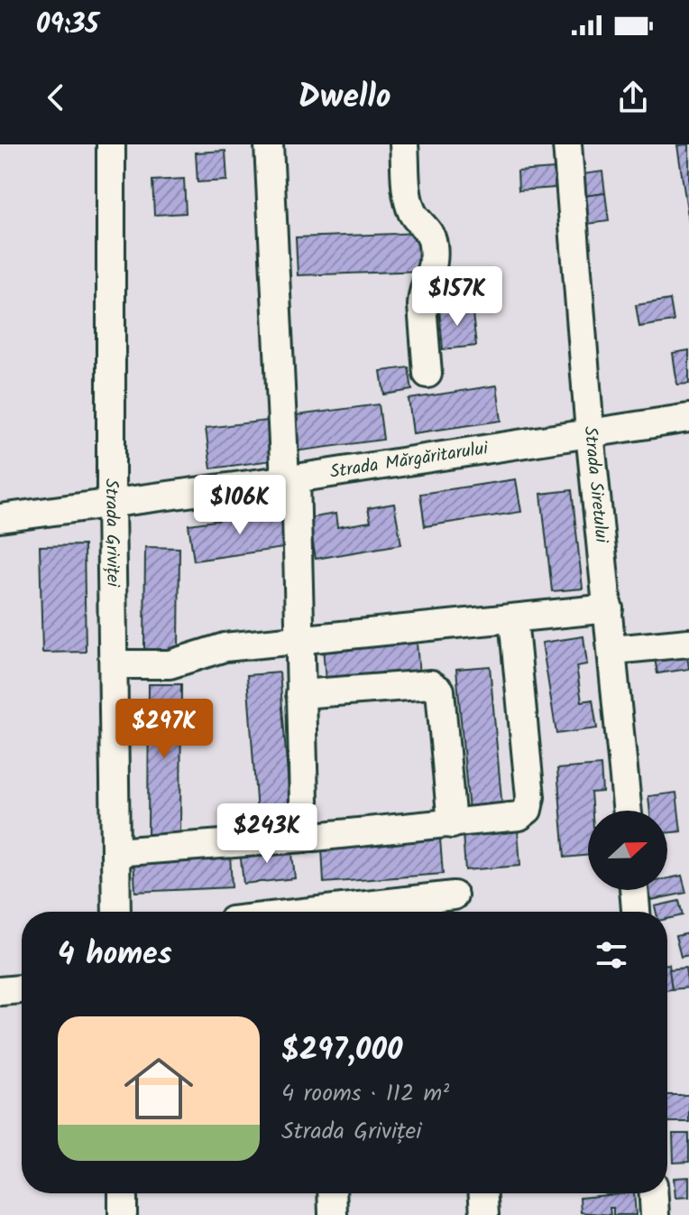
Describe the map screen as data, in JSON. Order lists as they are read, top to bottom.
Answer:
{
  "streets": {
    "street": ["Strada Mărgăritarului", "Strada Siretului", "Strada Griviței"]
  },
  "crossings": [
    ["Strada Mărgăritarului", "Strada Siretului"],
    ["Strada Mărgăritarului", "Strada Griviței"]
  ],
  "north": "right",
  "page": {
    "status": "09:35",
    "header": "Dwello",
    "price": [
      "$157K",
      "$106K",
      "$297K",
      "$243K"
    ],
    "heading": "4 homes",
    "list": [
      {
        "name": "$297,000",
        "note": "4 rooms · 112 m² · Strada Griviței"
      }
    ]
  }
}
